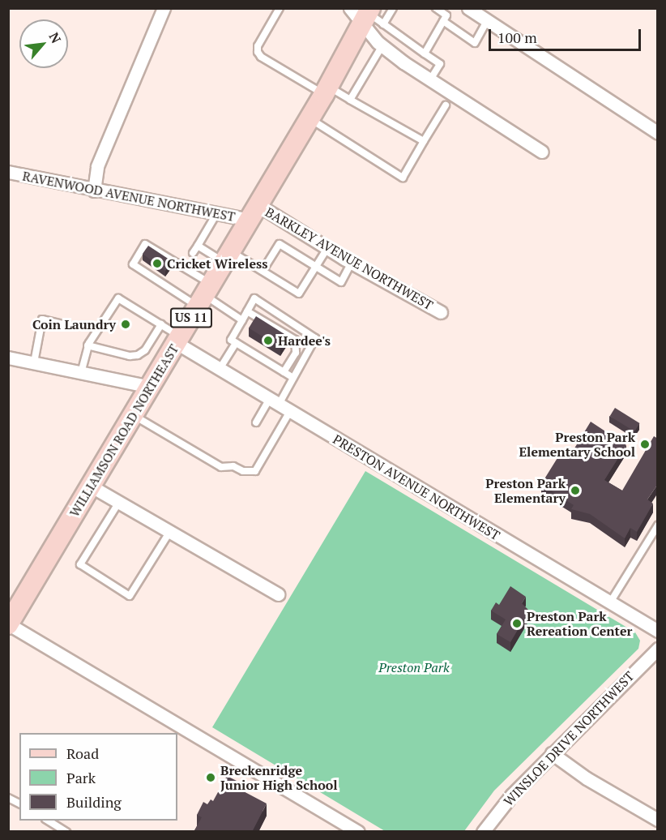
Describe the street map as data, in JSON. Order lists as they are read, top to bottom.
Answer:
{
  "streets": {
    "main road": ["US 11", "WILLIAMSON ROAD NORTHEAST"],
    "street": [
      "RAVENWOOD AVENUE NORTHWEST",
      "BARKLEY AVENUE NORTHWEST",
      "PRESTON AVENUE NORTHWEST",
      "WINSLOE DRIVE NORTHWEST"
    ]
  },
  "crossings": [
    ["RAVENWOOD AVENUE NORTHWEST", "BARKLEY AVENUE NORTHWEST"],
    ["RAVENWOOD AVENUE NORTHWEST", "WILLIAMSON ROAD NORTHEAST"],
    ["BARKLEY AVENUE NORTHWEST", "WILLIAMSON ROAD NORTHEAST"],
    ["WILLIAMSON ROAD NORTHEAST", "PRESTON AVENUE NORTHWEST"]
  ],
  "parks": ["Preston Park"],
  "places": [
    "Cricket Wireless",
    "Coin Laundry",
    "Hardee's",
    "Preston Park Elementary School",
    "Preston Park Elementary",
    "Preston Park Rereation Center",
    "Breckenridge Junior High School"
  ],
  "legend": ["Road", "Park", "Building"],
  "scale_bar": "100 m",
  "north": "top right"
}
